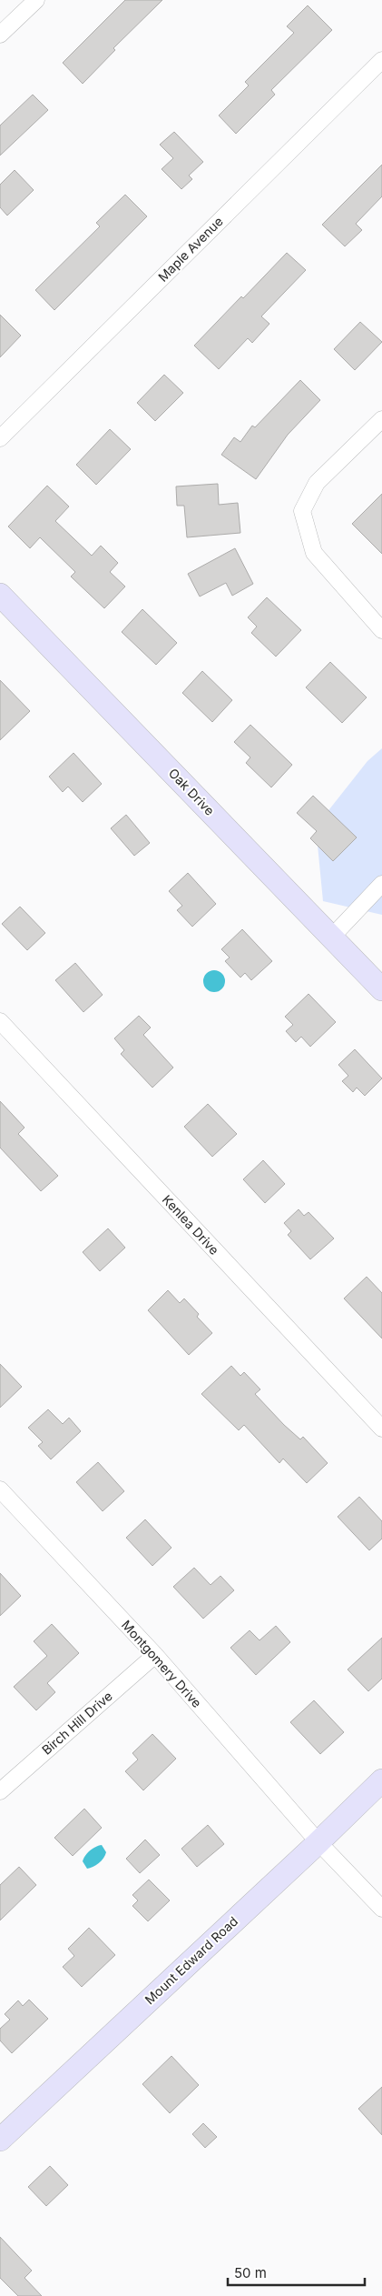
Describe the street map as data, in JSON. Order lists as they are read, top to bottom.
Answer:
{
  "streets": {
    "street": [
      "Maple Avenue",
      "Oak Drive",
      "Kenlea Drive",
      "Montgomery Drive",
      "Birch Hill Drive",
      "Mount Edward Road"
    ]
  },
  "crossings": [
    ["Montgomery Drive", "Birch Hill Drive"],
    ["Montgomery Drive", "Mount Edward Road"]
  ],
  "scale_bar": "50 m"
}
